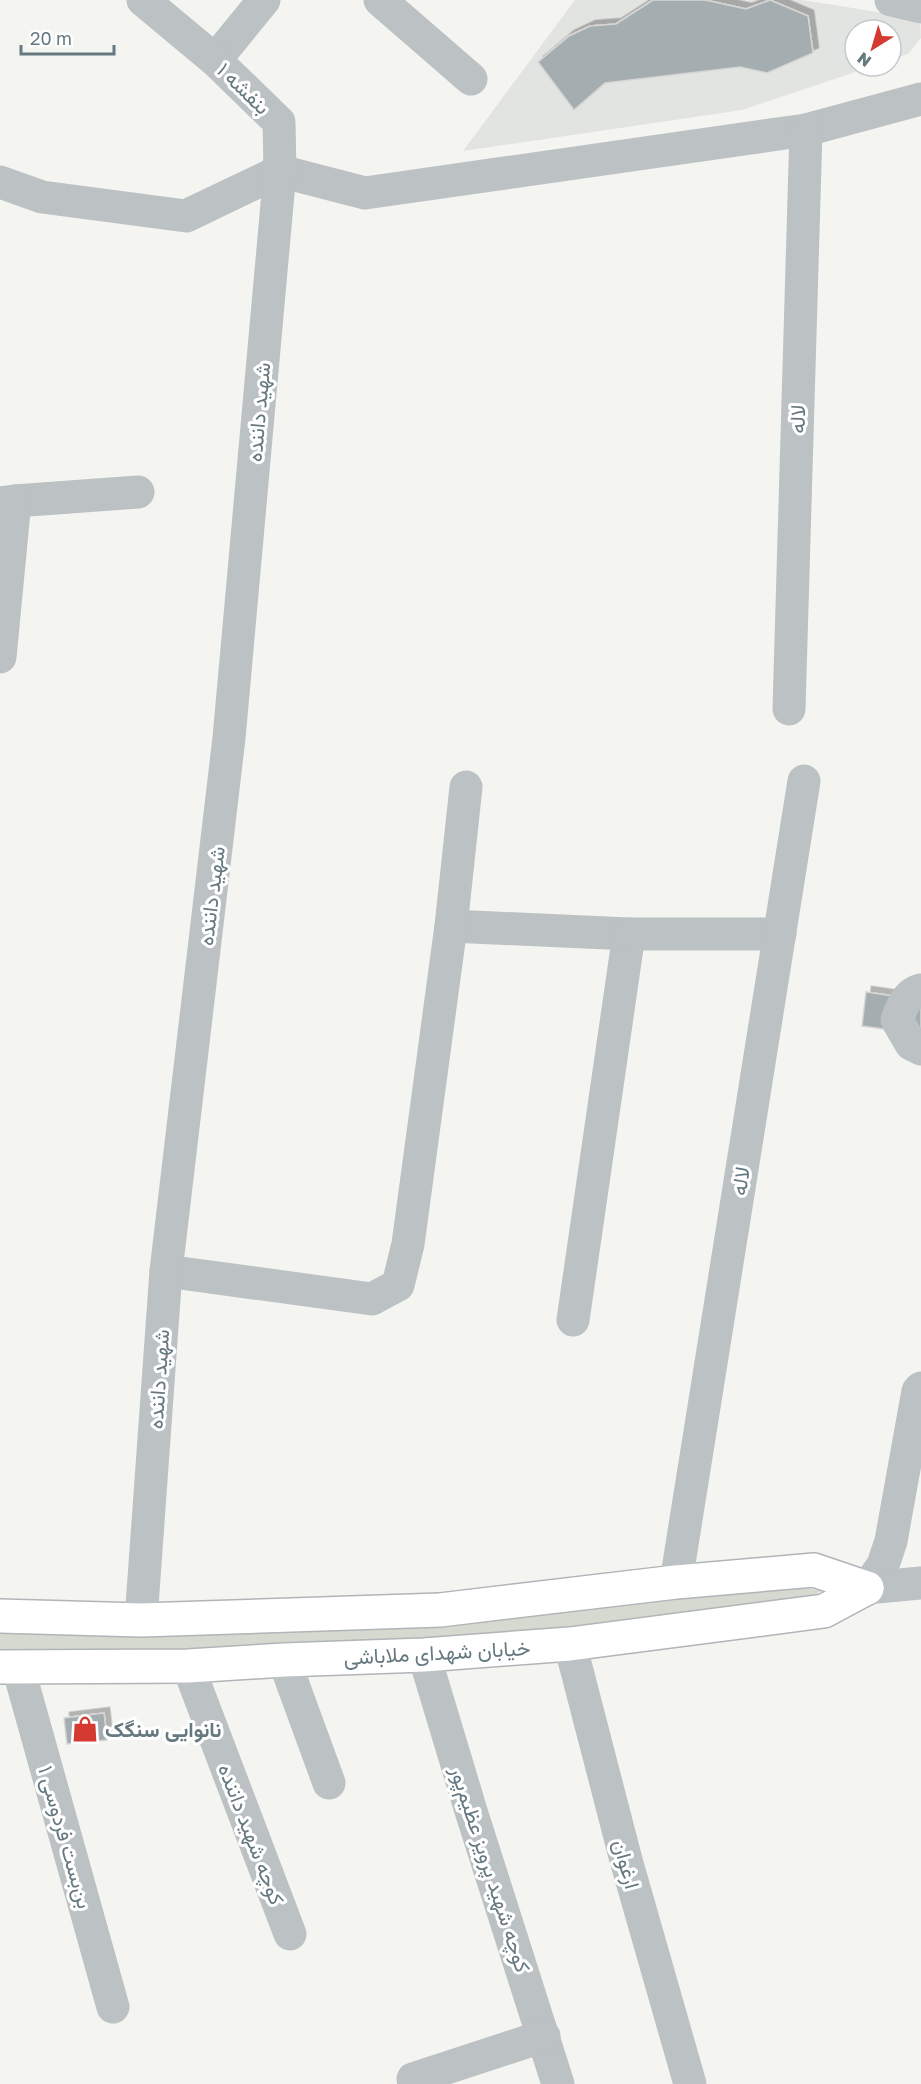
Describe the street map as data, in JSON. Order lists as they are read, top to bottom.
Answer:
{
  "streets": {
    "main road": ["خیابان شهدای ملاباشی"],
    "street": [
      "بنفشه ۱",
      "شهید داننده",
      "لاله",
      "کوچه شهید داننده",
      "بن‌بست فردوسی ۱",
      "ارغوان",
      "کوچه شهید پرویز عظیم‌پور"
    ]
  },
  "crossings": [
    ["بنفشه ۱", "شهید داننده"],
    ["شهید داننده", "خیابان شهدای ملاباشی"],
    ["لاله", "خیابان شهدای ملاباشی"],
    ["خیابان شهدای ملاباشی", "کوچه شهید داننده"],
    ["خیابان شهدای ملاباشی", "بن‌بست فردوسی ۱"],
    ["خیابان شهدای ملاباشی", "ارغوان"],
    ["خیابان شهدای ملاباشی", "کوچه شهید پرویز عظیم‌پور"]
  ],
  "places": {
    "shop": ["نانوایی سنگک"]
  },
  "scale_bar": "20 m",
  "north": "bottom left"
}
